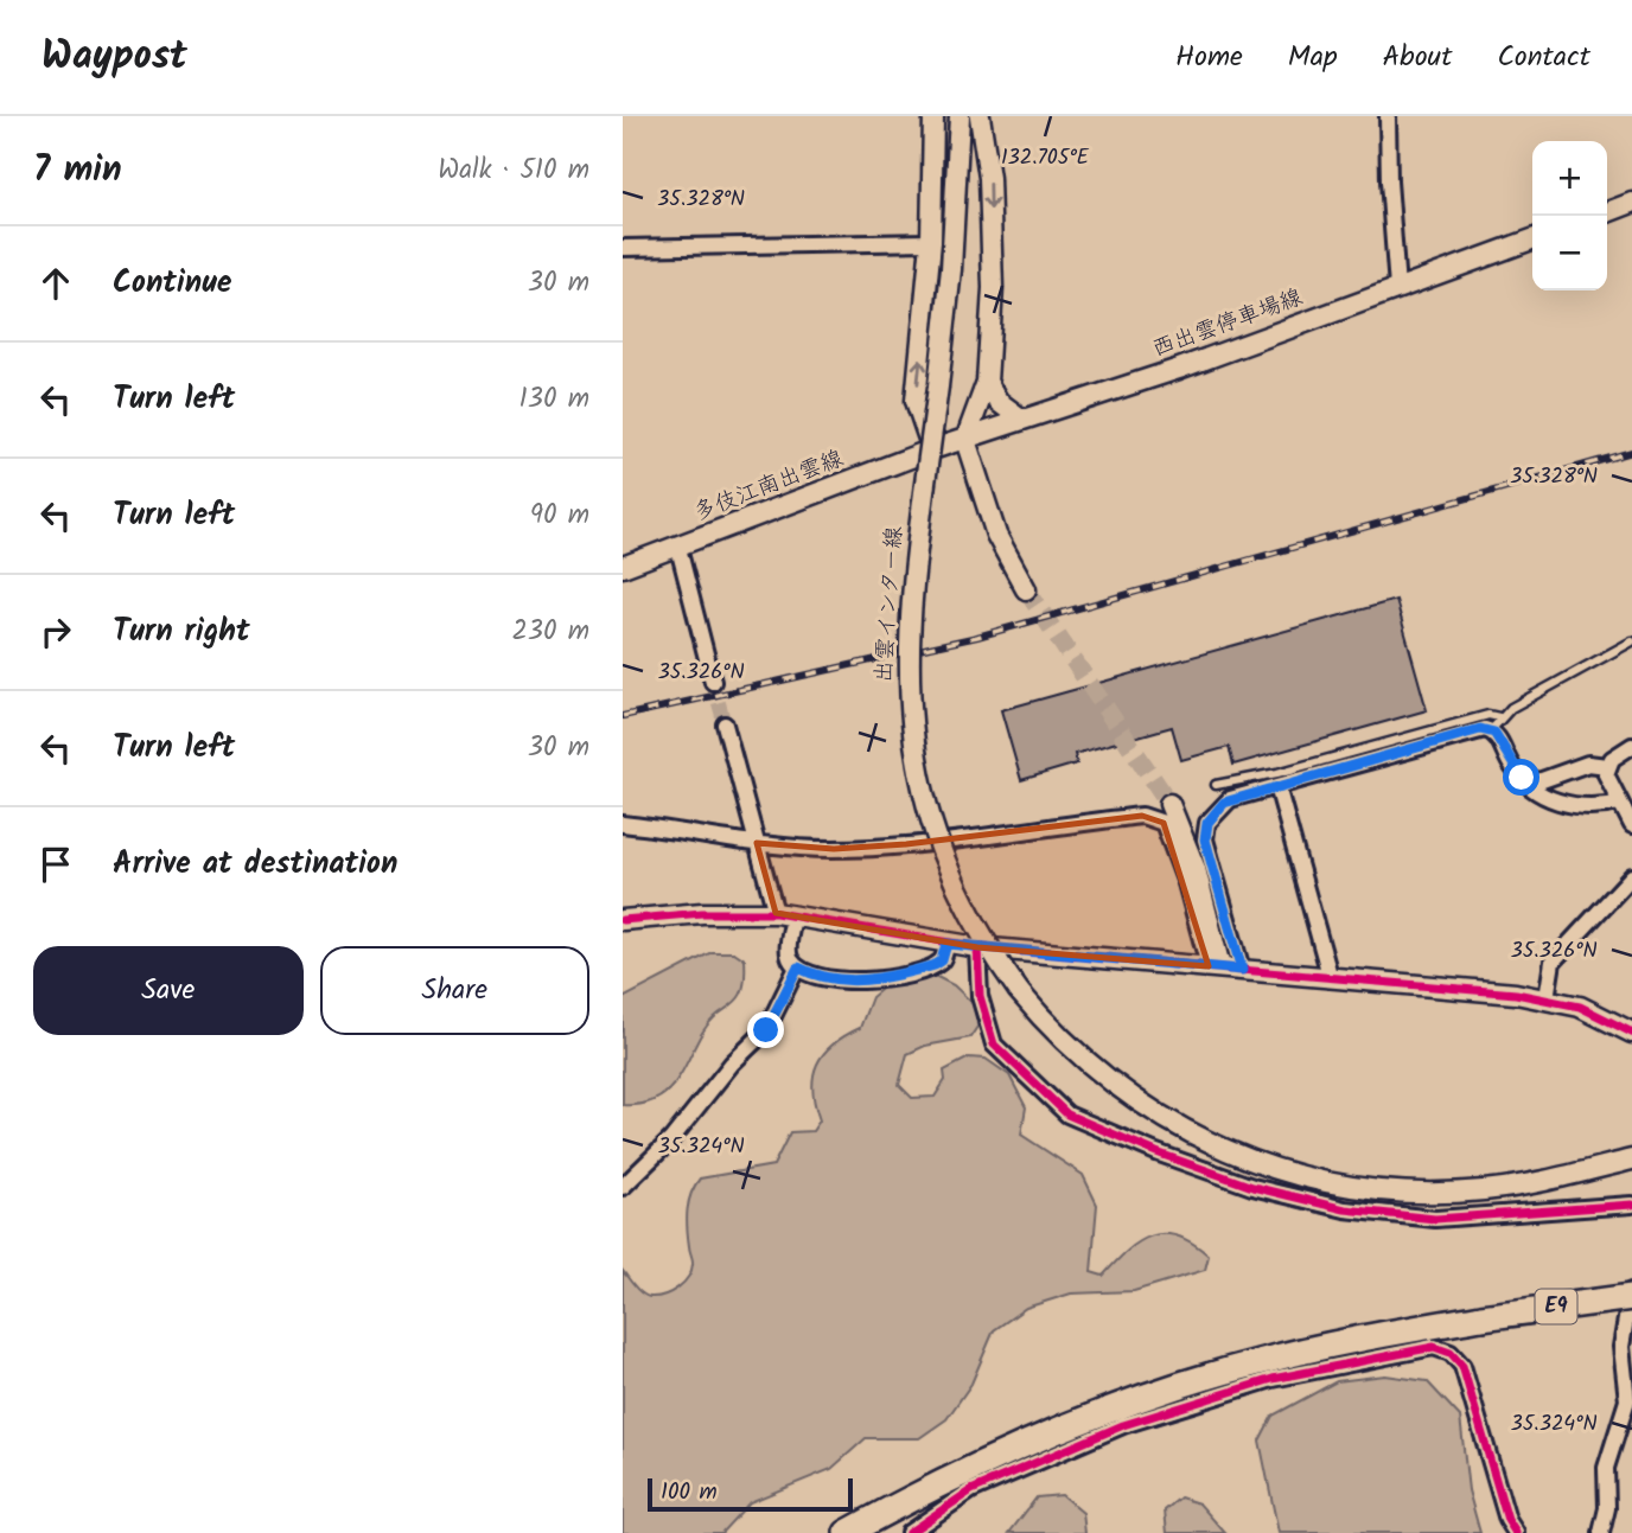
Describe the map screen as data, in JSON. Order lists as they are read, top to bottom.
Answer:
{
  "streets": {
    "highway": ["E9"],
    "main road": ["西出雲停車場線", "多伎江南出雲線", "出雲インター線"]
  },
  "crossings": [
    ["西出雲停車場線", "多伎江南出雲線"]
  ],
  "scale_bar": "100 m",
  "page": {
    "header": "Waypost",
    "nav": [
      "Home",
      "Map",
      "About",
      "Contact"
    ],
    "heading": ["7 min", "Walk · 510 m"],
    "map_buttons": ["+", "−"],
    "list": [
      ["Continue", "30 m"],
      ["Turn left", "130 m"],
      ["Turn left", "90 m"],
      ["Turn right", "230 m"],
      ["Turn left", "30 m"],
      "Arrive at destination"
    ],
    "buttons": ["Save", "Share"],
    "scale": "100 m"
  },
  "coordinates": [
    "132.705°E",
    "35.328°N",
    "35.326°N",
    "35.324°N"
  ]
}
